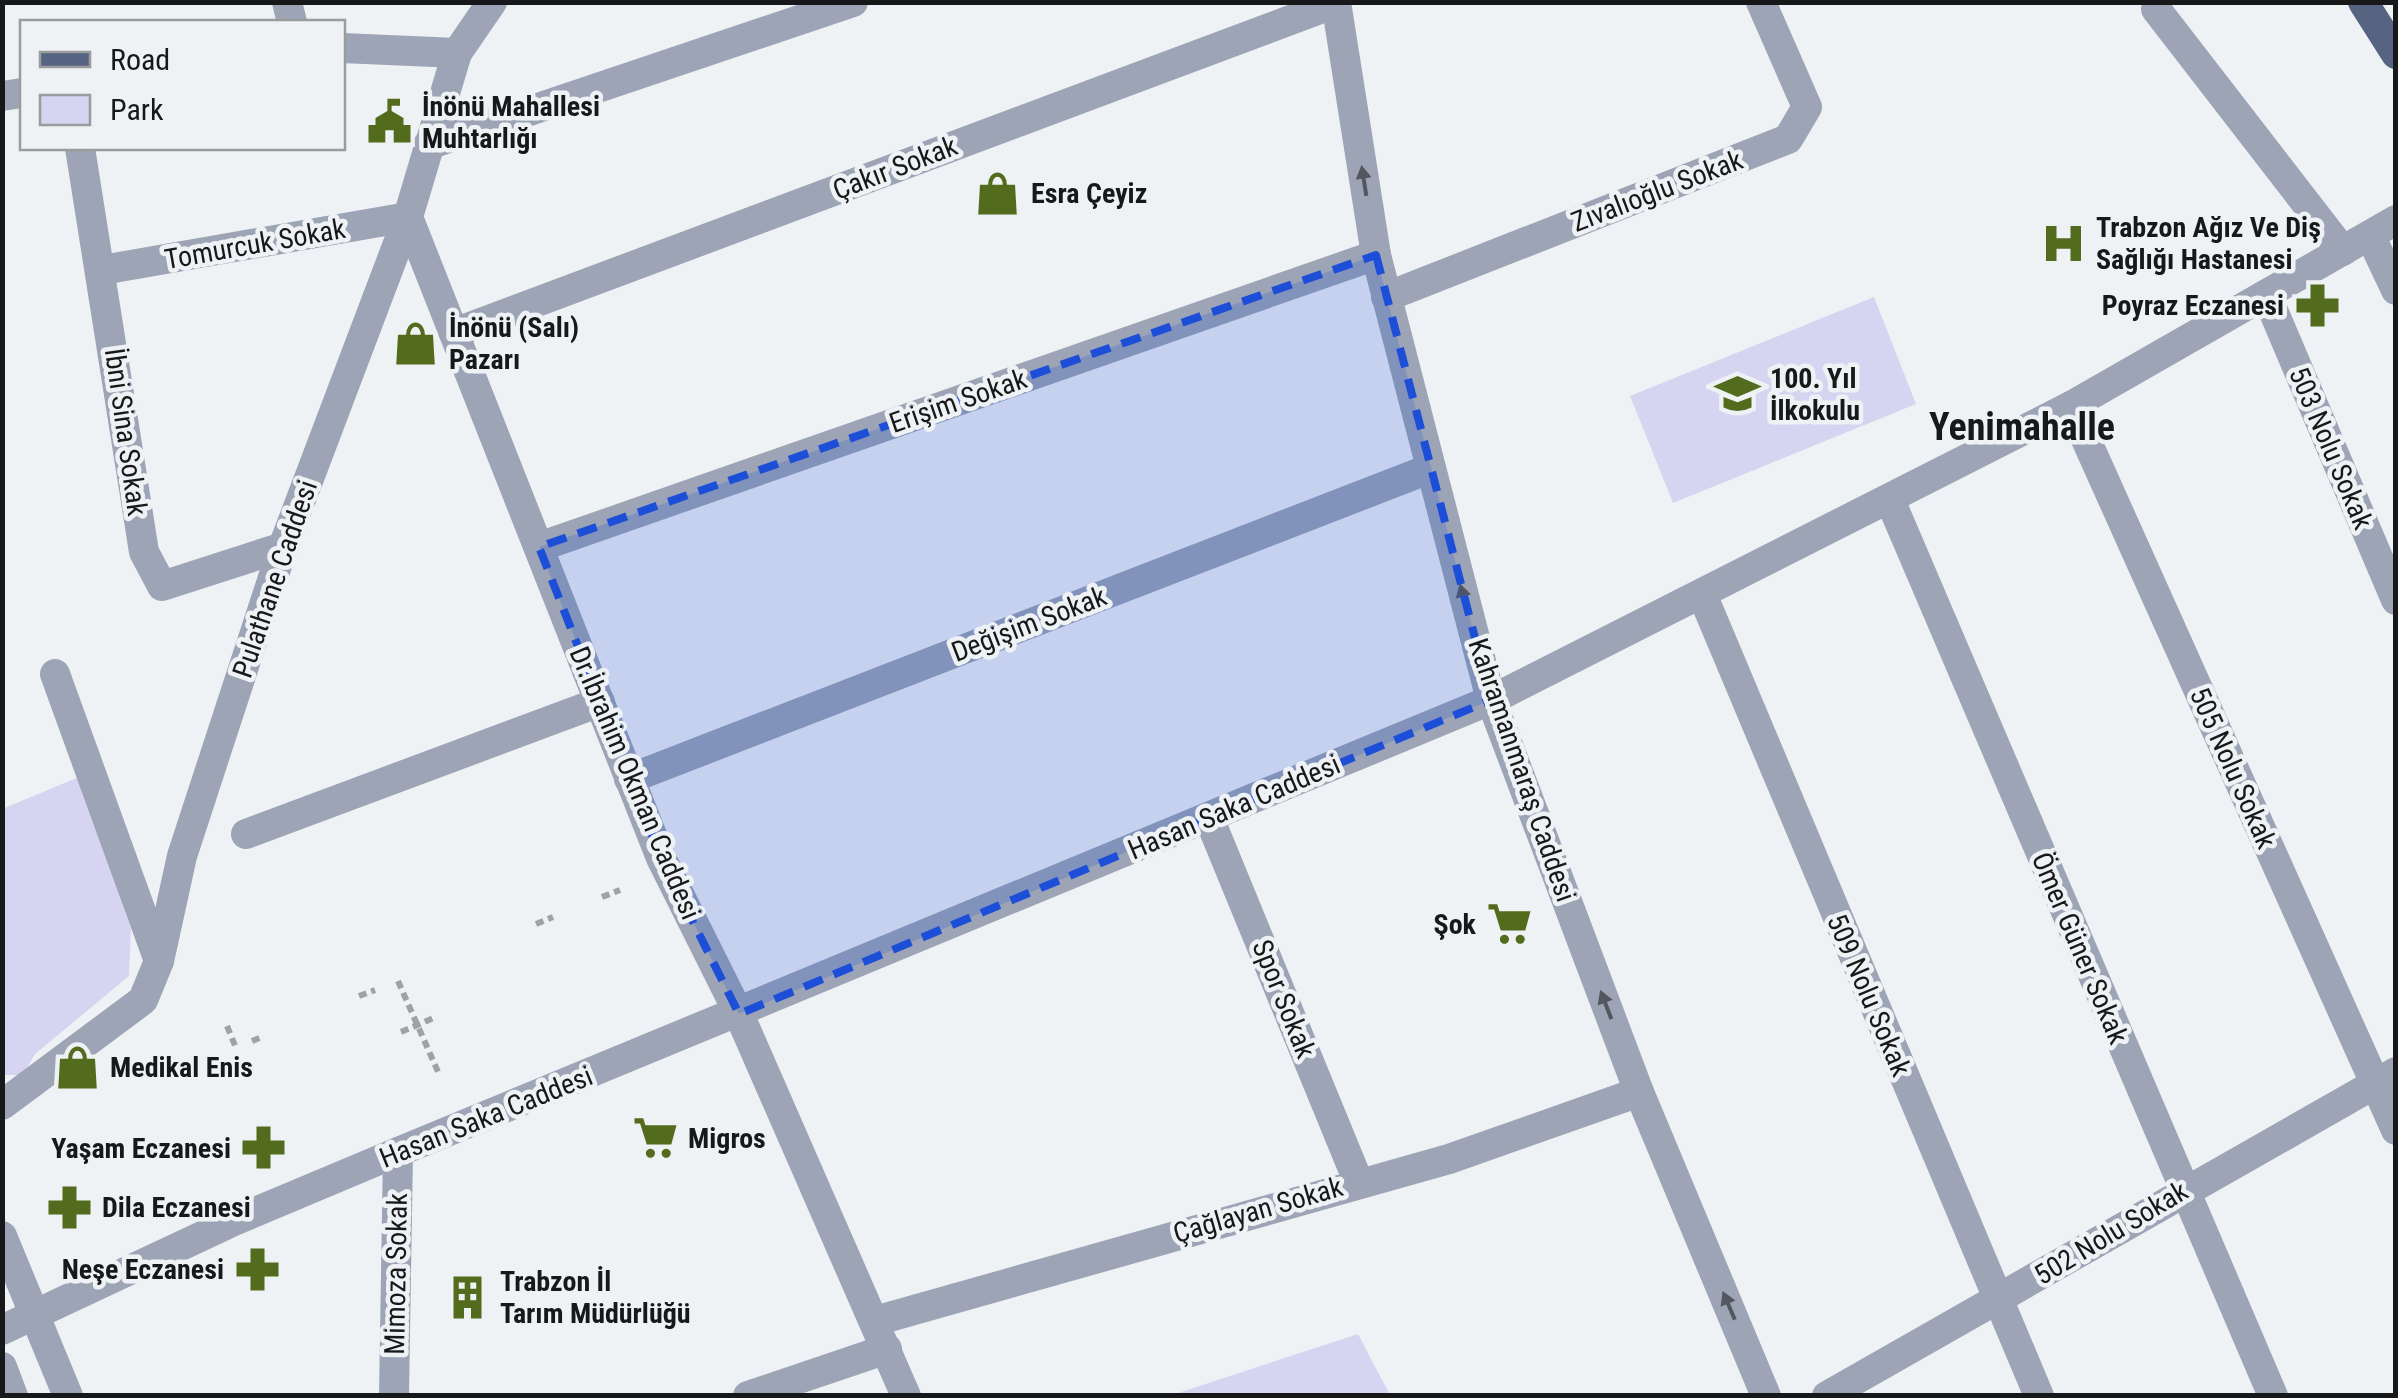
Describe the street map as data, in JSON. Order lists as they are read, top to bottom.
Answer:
{
  "streets": {
    "street": [
      "Çakır Sokak",
      "Zıvalıoğlu Sokak",
      "Tomurcuk Sokak",
      "Erişim Sokak",
      "İbni Sina Sokak",
      "503 Nolu Sokak",
      "Pulathane Caddesi",
      "Değişim Sokak",
      "505 Nolu Sokak",
      "Kahramanmaraş Caddesi",
      "Dr.İbrahim Okman Caddesi",
      "Hasan Saka Caddesi",
      "Ömer Güner Sokak",
      "509 Nolu Sokak",
      "Spor Sokak",
      "Çağlayan Sokak",
      "502 Nolu Sokak",
      "Mimoza Sokak"
    ]
  },
  "crossings": [
    ["Çakır Sokak", "Kahramanmaraş Caddesi"],
    ["Çakır Sokak", "Dr.İbrahim Okman Caddesi"],
    ["Zıvalıoğlu Sokak", "Kahramanmaraş Caddesi"],
    ["Tomurcuk Sokak", "İbni Sina Sokak"],
    ["Tomurcuk Sokak", "Pulathane Caddesi"],
    ["Tomurcuk Sokak", "Dr.İbrahim Okman Caddesi"],
    ["Erişim Sokak", "Kahramanmaraş Caddesi"],
    ["Erişim Sokak", "Dr.İbrahim Okman Caddesi"],
    ["İbni Sina Sokak", "Pulathane Caddesi"],
    ["503 Nolu Sokak", "Hasan Saka Caddesi"],
    ["Pulathane Caddesi", "Dr.İbrahim Okman Caddesi"],
    ["Değişim Sokak", "Kahramanmaraş Caddesi"],
    ["Değişim Sokak", "Dr.İbrahim Okman Caddesi"],
    ["505 Nolu Sokak", "Hasan Saka Caddesi"],
    ["505 Nolu Sokak", "502 Nolu Sokak"],
    ["Kahramanmaraş Caddesi", "Hasan Saka Caddesi"],
    ["Kahramanmaraş Caddesi", "Çağlayan Sokak"],
    ["Dr.İbrahim Okman Caddesi", "Hasan Saka Caddesi"],
    ["Dr.İbrahim Okman Caddesi", "Çağlayan Sokak"],
    ["Hasan Saka Caddesi", "Ömer Güner Sokak"],
    ["Hasan Saka Caddesi", "509 Nolu Sokak"],
    ["Hasan Saka Caddesi", "Spor Sokak"],
    ["Hasan Saka Caddesi", "Mimoza Sokak"],
    ["Ömer Güner Sokak", "502 Nolu Sokak"],
    ["509 Nolu Sokak", "502 Nolu Sokak"],
    ["Spor Sokak", "Çağlayan Sokak"]
  ],
  "one_way": ["Kahramanmaraş Caddesi"],
  "districts": ["Yenimahalle"],
  "places": {
    "public building": ["İnönü Mahallesi Muhtarlığı"],
    "shop": ["Esra Çeyiz", "İnönü (Salı) Pazarı", "Medikal Enis"],
    "hospital": ["Trabzon Ağız Ve Diş Sağlığı Hastanesi"],
    "pharmacy": [
      "Poyraz Eczanesi",
      "Yaşam Eczanesi",
      "Dila Eczanesi",
      "Neşe Eczanesi"
    ],
    "school or university": ["100. Yıl İlkokulu"],
    "supermarket": ["Şok", "Migros"],
    "building": ["Trabzon İl Tarım Müdürlüğü"]
  },
  "legend": ["Road", "Park"]
}
